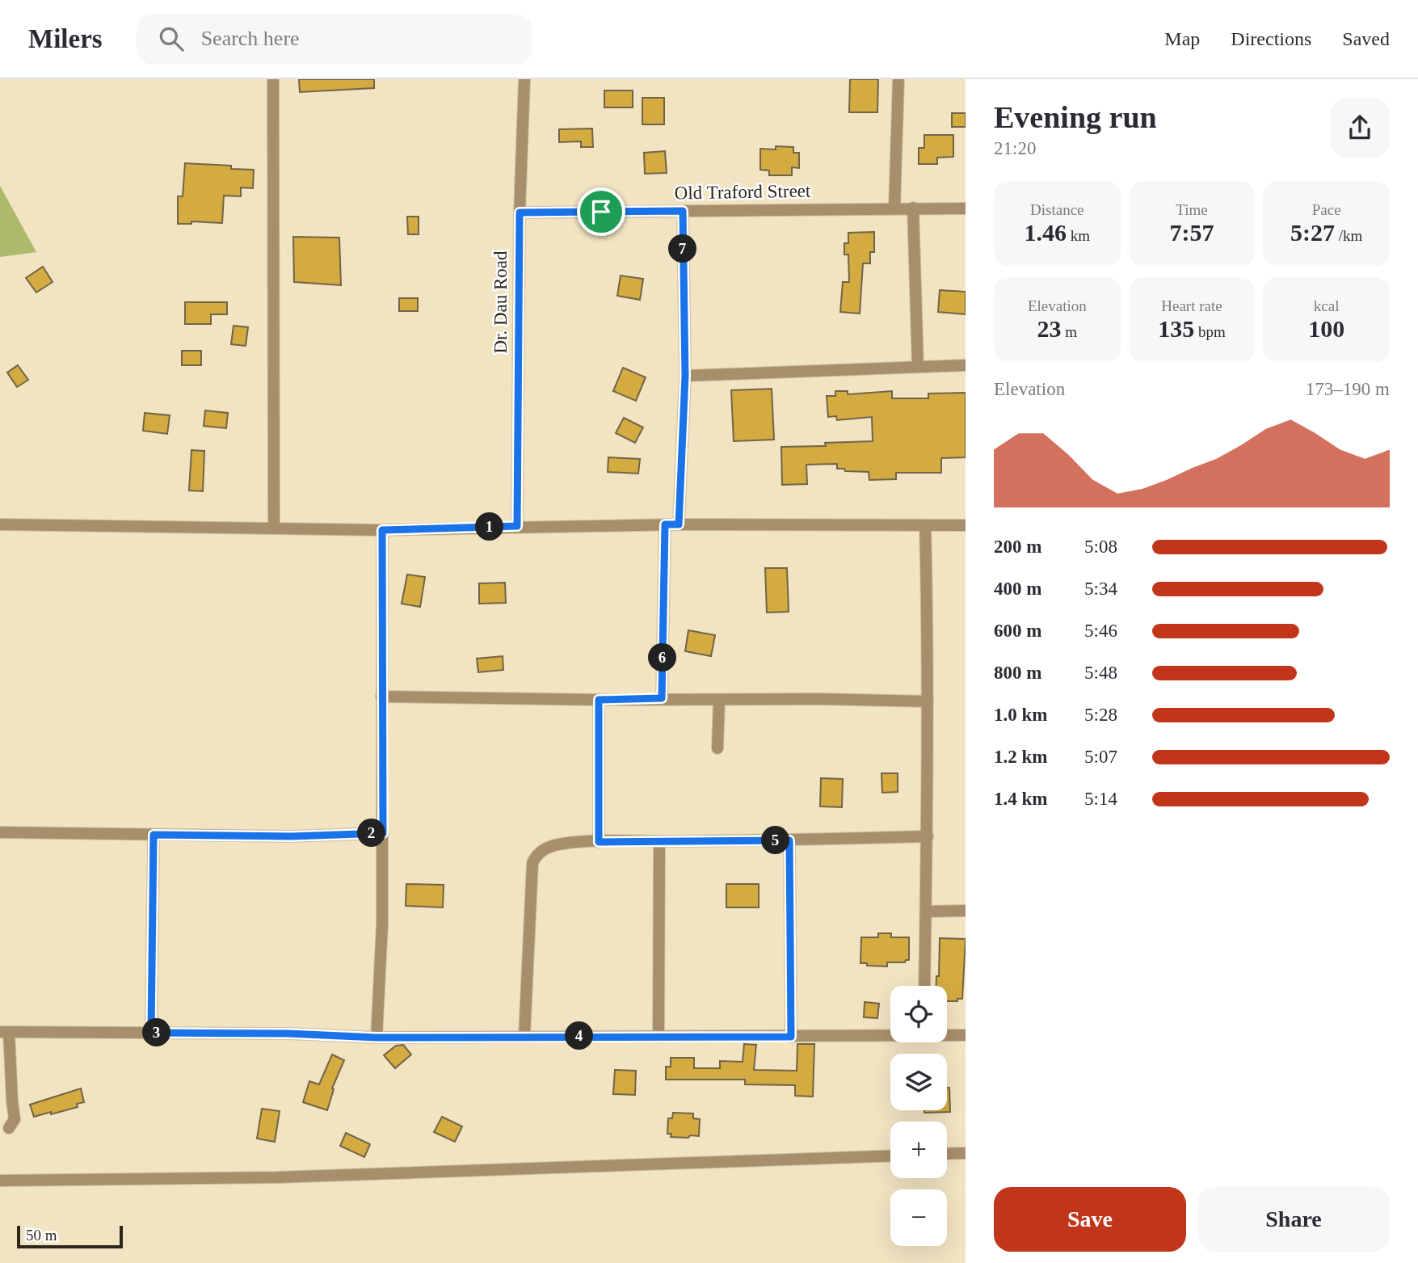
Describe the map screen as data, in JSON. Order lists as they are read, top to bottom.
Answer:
{
  "streets": {
    "street": ["Old Traford Street", "Dr. Dau Road"]
  },
  "crossings": [
    ["Old Traford Street", "Dr. Dau Road"]
  ],
  "scale_bar": "50 m",
  "page": {
    "header": "Milers",
    "search": "Search here",
    "nav": ["Map", "Directions", "Saved"],
    "heading": ["Evening run", "21:20"],
    "stats": [
      ["Distance", "1.46 km"],
      ["Time", "7:57"],
      ["Pace", "5:27 /km"],
      ["Elevation", "23 m"],
      ["Heart rate", "135 bpm"],
      ["kcal", "100"]
    ],
    "pins": [
      "7",
      "1",
      "6",
      "2",
      "5",
      "3",
      "4"
    ],
    "chart": ["Elevation", "173–190 m"],
    "list": [
      {
        "name": "200 m",
        "note": "5:08"
      },
      {
        "name": "400 m",
        "note": "5:34"
      },
      {
        "name": "600 m",
        "note": "5:46"
      },
      {
        "name": "800 m",
        "note": "5:48"
      },
      {
        "name": "1.0 km",
        "note": "5:28"
      },
      {
        "name": "1.2 km",
        "note": "5:07"
      },
      {
        "name": "1.4 km",
        "note": "5:14"
      }
    ],
    "map_buttons": ["+", "−"],
    "buttons": ["Save", "Share"],
    "scale": "50 m"
  }
}
